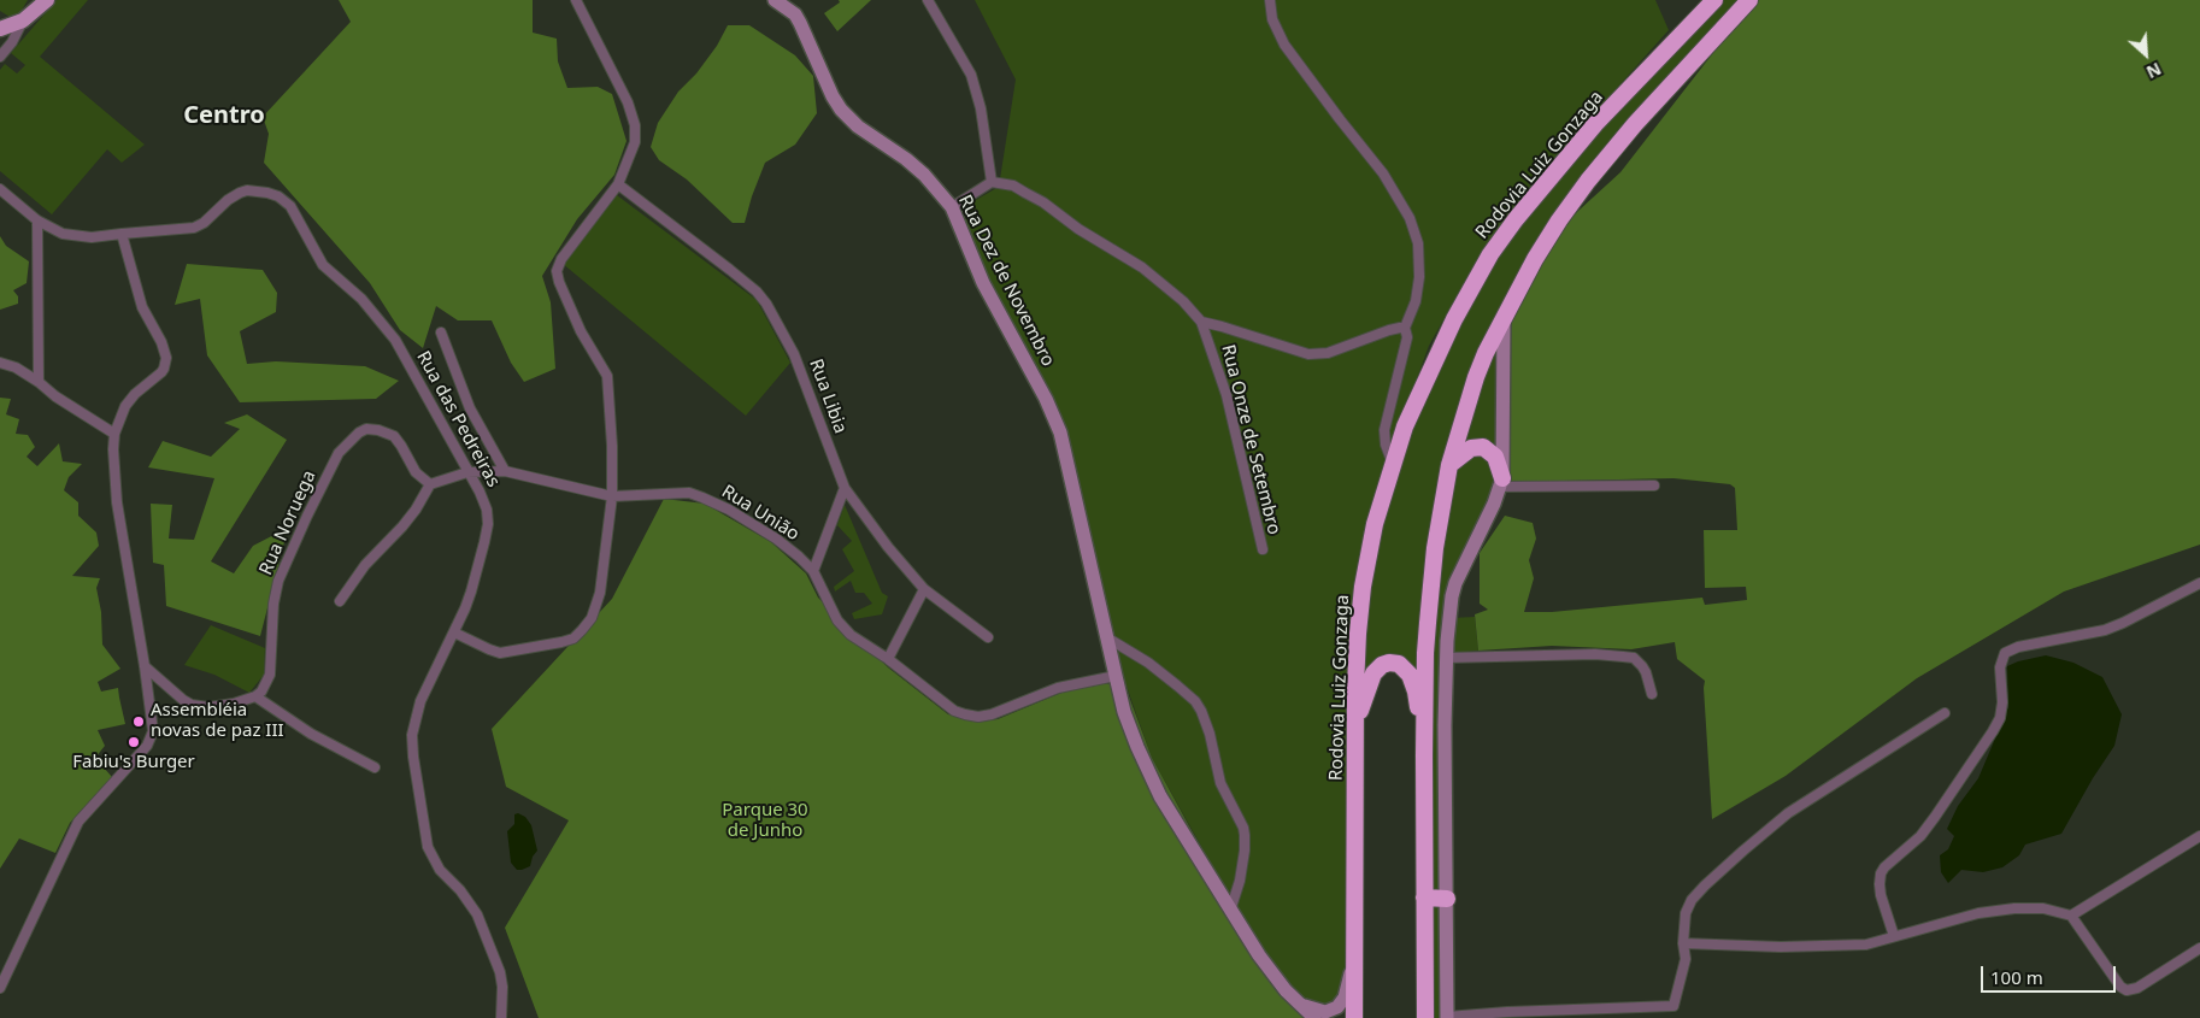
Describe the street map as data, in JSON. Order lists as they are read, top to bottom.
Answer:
{
  "streets": {
    "highway": ["Rodovia Luiz Gonzaga"],
    "main road": ["Rua Dez de Novembro"],
    "street": [
      "Rua Libia",
      "Rua das Pedreiras",
      "Rua Onze de Setembro",
      "Rua União",
      "Rua Noruega"
    ]
  },
  "crossings": [
    ["Rua Dez de Novembro", "Rua União"],
    ["Rua das Pedreiras", "Rua União"],
    ["Rua União", "Rua Noruega"]
  ],
  "districts": ["Centro"],
  "parks": ["Parque 30 de Junho"],
  "places": ["Assembléia novas de paz III", "Fabiu's Burger"],
  "scale_bar": "100 m",
  "north": "bottom right"
}
